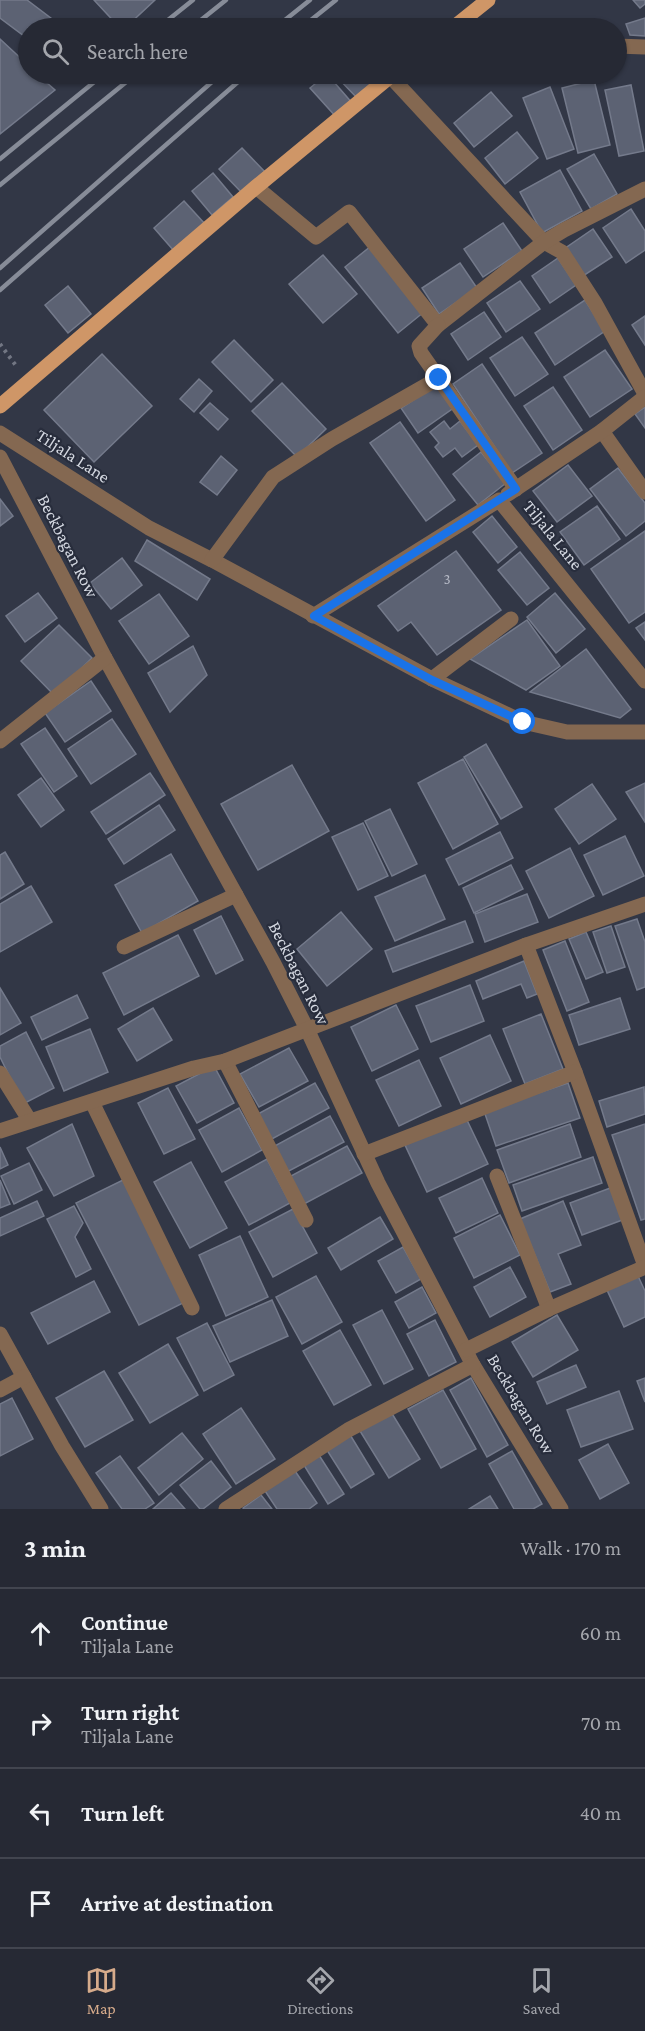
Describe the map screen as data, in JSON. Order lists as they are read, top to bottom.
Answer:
{
  "streets": {
    "street": ["Tiljala Lane", "Beckbagan Row"]
  },
  "house_numbers": ["3"],
  "page": {
    "search": "Search here",
    "heading": ["3 min", "Walk · 170 m"],
    "list": [
      ["Continue", "Tiljala Lane", "60 m"],
      ["Turn right", "Tiljala Lane", "70 m"],
      ["Turn left", "40 m"],
      "Arrive at destination"
    ],
    "nav": ["Map", "Directions", "Saved"]
  }
}
